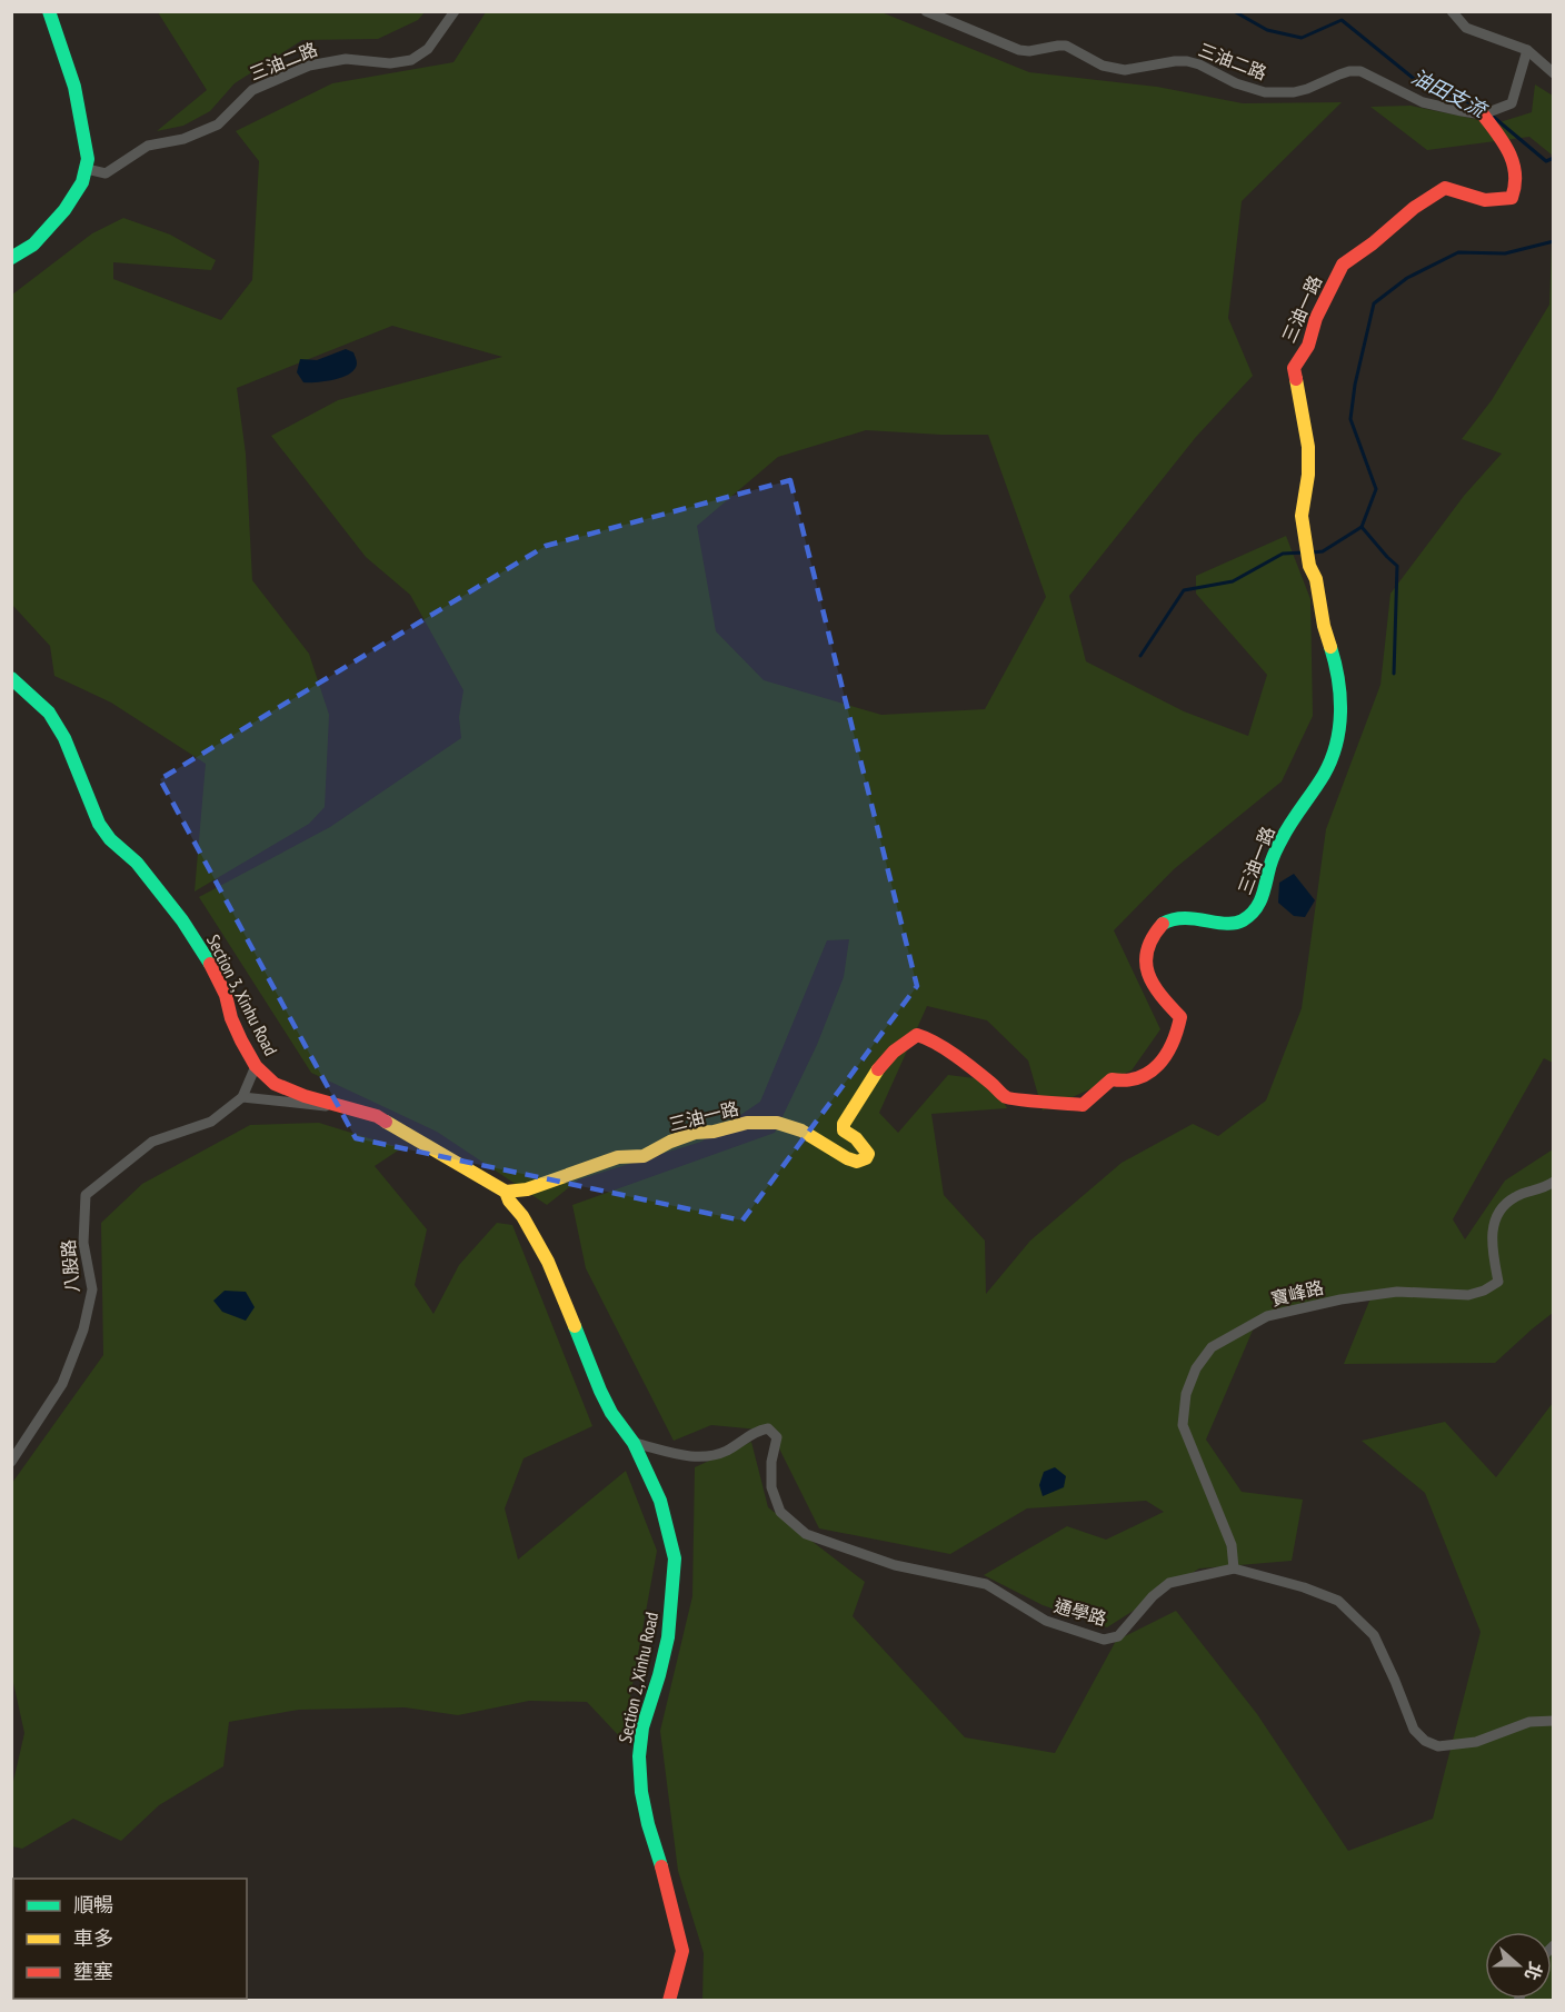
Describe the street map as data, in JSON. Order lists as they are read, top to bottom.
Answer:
{
  "streets": {
    "street": [
      "三油二路",
      "三油一路",
      "Section 3, Xinhu Road",
      "八股路",
      "寶峰路",
      "通學路",
      "Section 2, Xinhu Road"
    ]
  },
  "crossings": [
    ["三油二路", "三油一路"],
    ["三油一路", "Section 3, Xinhu Road"],
    ["Section 3, Xinhu Road", "八股路"],
    ["Section 3, Xinhu Road", "通學路"],
    ["Section 3, Xinhu Road", "Section 2, Xinhu Road"],
    ["寶峰路", "通學路"],
    ["通學路", "Section 2, Xinhu Road"]
  ],
  "water": ["油田支流"],
  "legend": ["順暢", "車多", "壅塞"],
  "north": "right"
}
